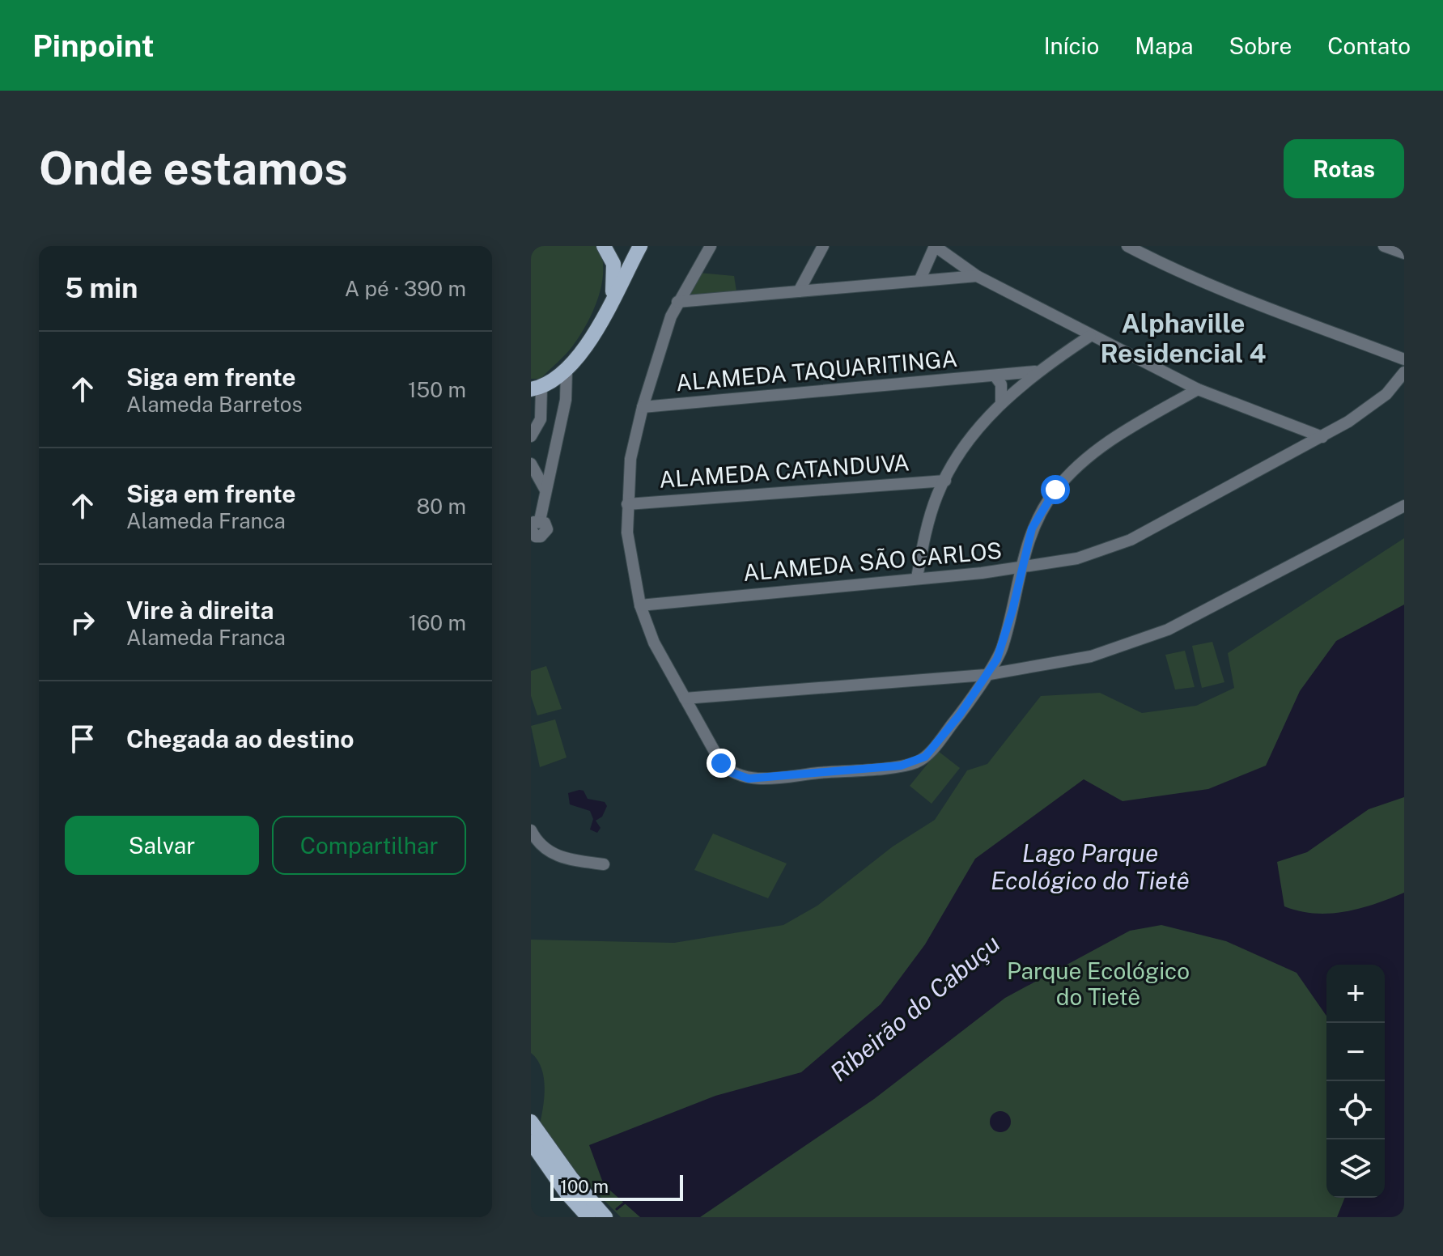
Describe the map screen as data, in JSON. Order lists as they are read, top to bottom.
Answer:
{
  "streets": {
    "street": ["ALAMEDA TAQUARITINGA", "ALAMEDA CATANDUVA", "ALAMEDA SÃO CARLOS"]
  },
  "districts": ["Alphaville Residencial 4"],
  "water": ["Lago Parque Ecológico do Tietê", "Ribeirão do Cabuçu"],
  "parks": ["Parque Ecológico do Tietê"],
  "scale_bar": "100 m",
  "page": {
    "header": "Pinpoint",
    "nav": [
      "Início",
      "Mapa",
      "Sobre",
      "Contato"
    ],
    "buttons": [
      "Rotas",
      ["Salvar", "Compartilhar"]
    ],
    "title": "Onde estamos",
    "heading": ["5 min", "A pé · 390 m"],
    "list": [
      ["Siga em frente", "Alameda Barretos", "150 m"],
      ["Siga em frente", "Alameda Franca", "80 m"],
      ["Vire à direita", "Alameda Franca", "160 m"],
      "Chegada ao destino"
    ],
    "map_buttons": ["+", "−"],
    "scale": "100 m"
  }
}
